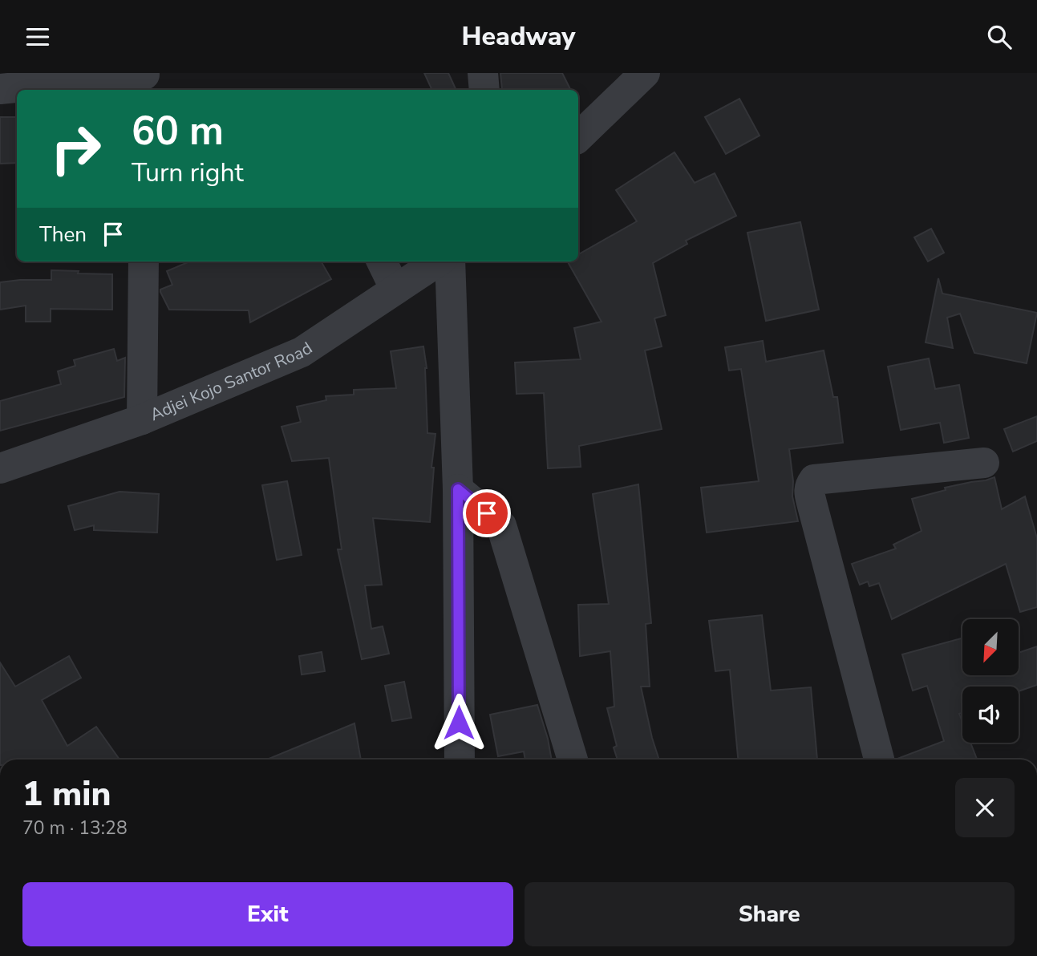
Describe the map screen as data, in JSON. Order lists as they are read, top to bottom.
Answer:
{
  "streets": {
    "street": ["Adjei Kojo Santor Road"]
  },
  "north": "bottom left",
  "page": {
    "header": "Headway",
    "turn": ["60 m", "Turn right"],
    "then": "Then",
    "heading": ["1 min", "70 m · 13:28"],
    "buttons": ["Exit", "Share"]
  }
}
